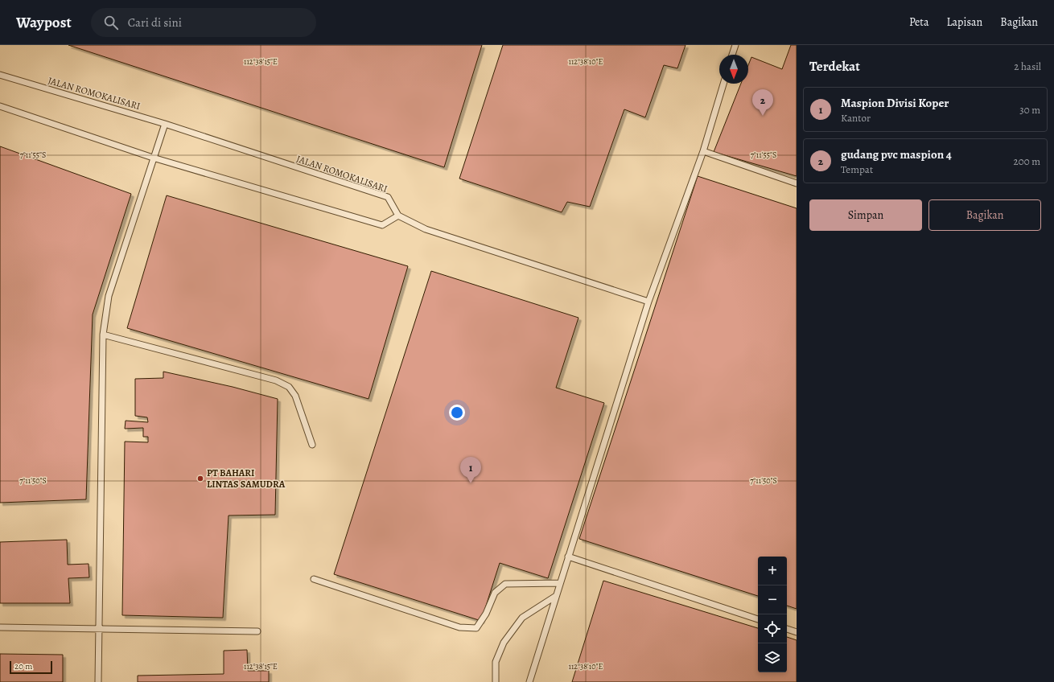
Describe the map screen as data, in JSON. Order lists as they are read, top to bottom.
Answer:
{
  "streets": {
    "lane": ["JALAN ROMOKALISARI"]
  },
  "places": ["PT BAHARI LINTAS SAMUDRA"],
  "scale_bar": "20 m",
  "north": "bottom",
  "page": {
    "header": "Waypost",
    "search": "Cari di sini",
    "nav": ["Peta", "Lapisan", "Bagikan"],
    "heading": ["Terdekat", "2 hasil"],
    "list": [
      {
        "mark": "1",
        "name": "Maspion Divisi Koper",
        "note": "Kantor",
        "value": "30 m"
      },
      {
        "mark": "2",
        "name": "gudang pvc maspion 4",
        "note": "Tempat",
        "value": "200 m"
      }
    ],
    "pins": ["2", "1"],
    "buttons": ["Simpan", "Bagikan"],
    "map_buttons": ["+", "−"],
    "scale": "20 m"
  },
  "coordinates": [
    "112°38'15\"E",
    "112°38'10\"E",
    "7°11'55\"S",
    "7°11'50\"S"
  ]
}
